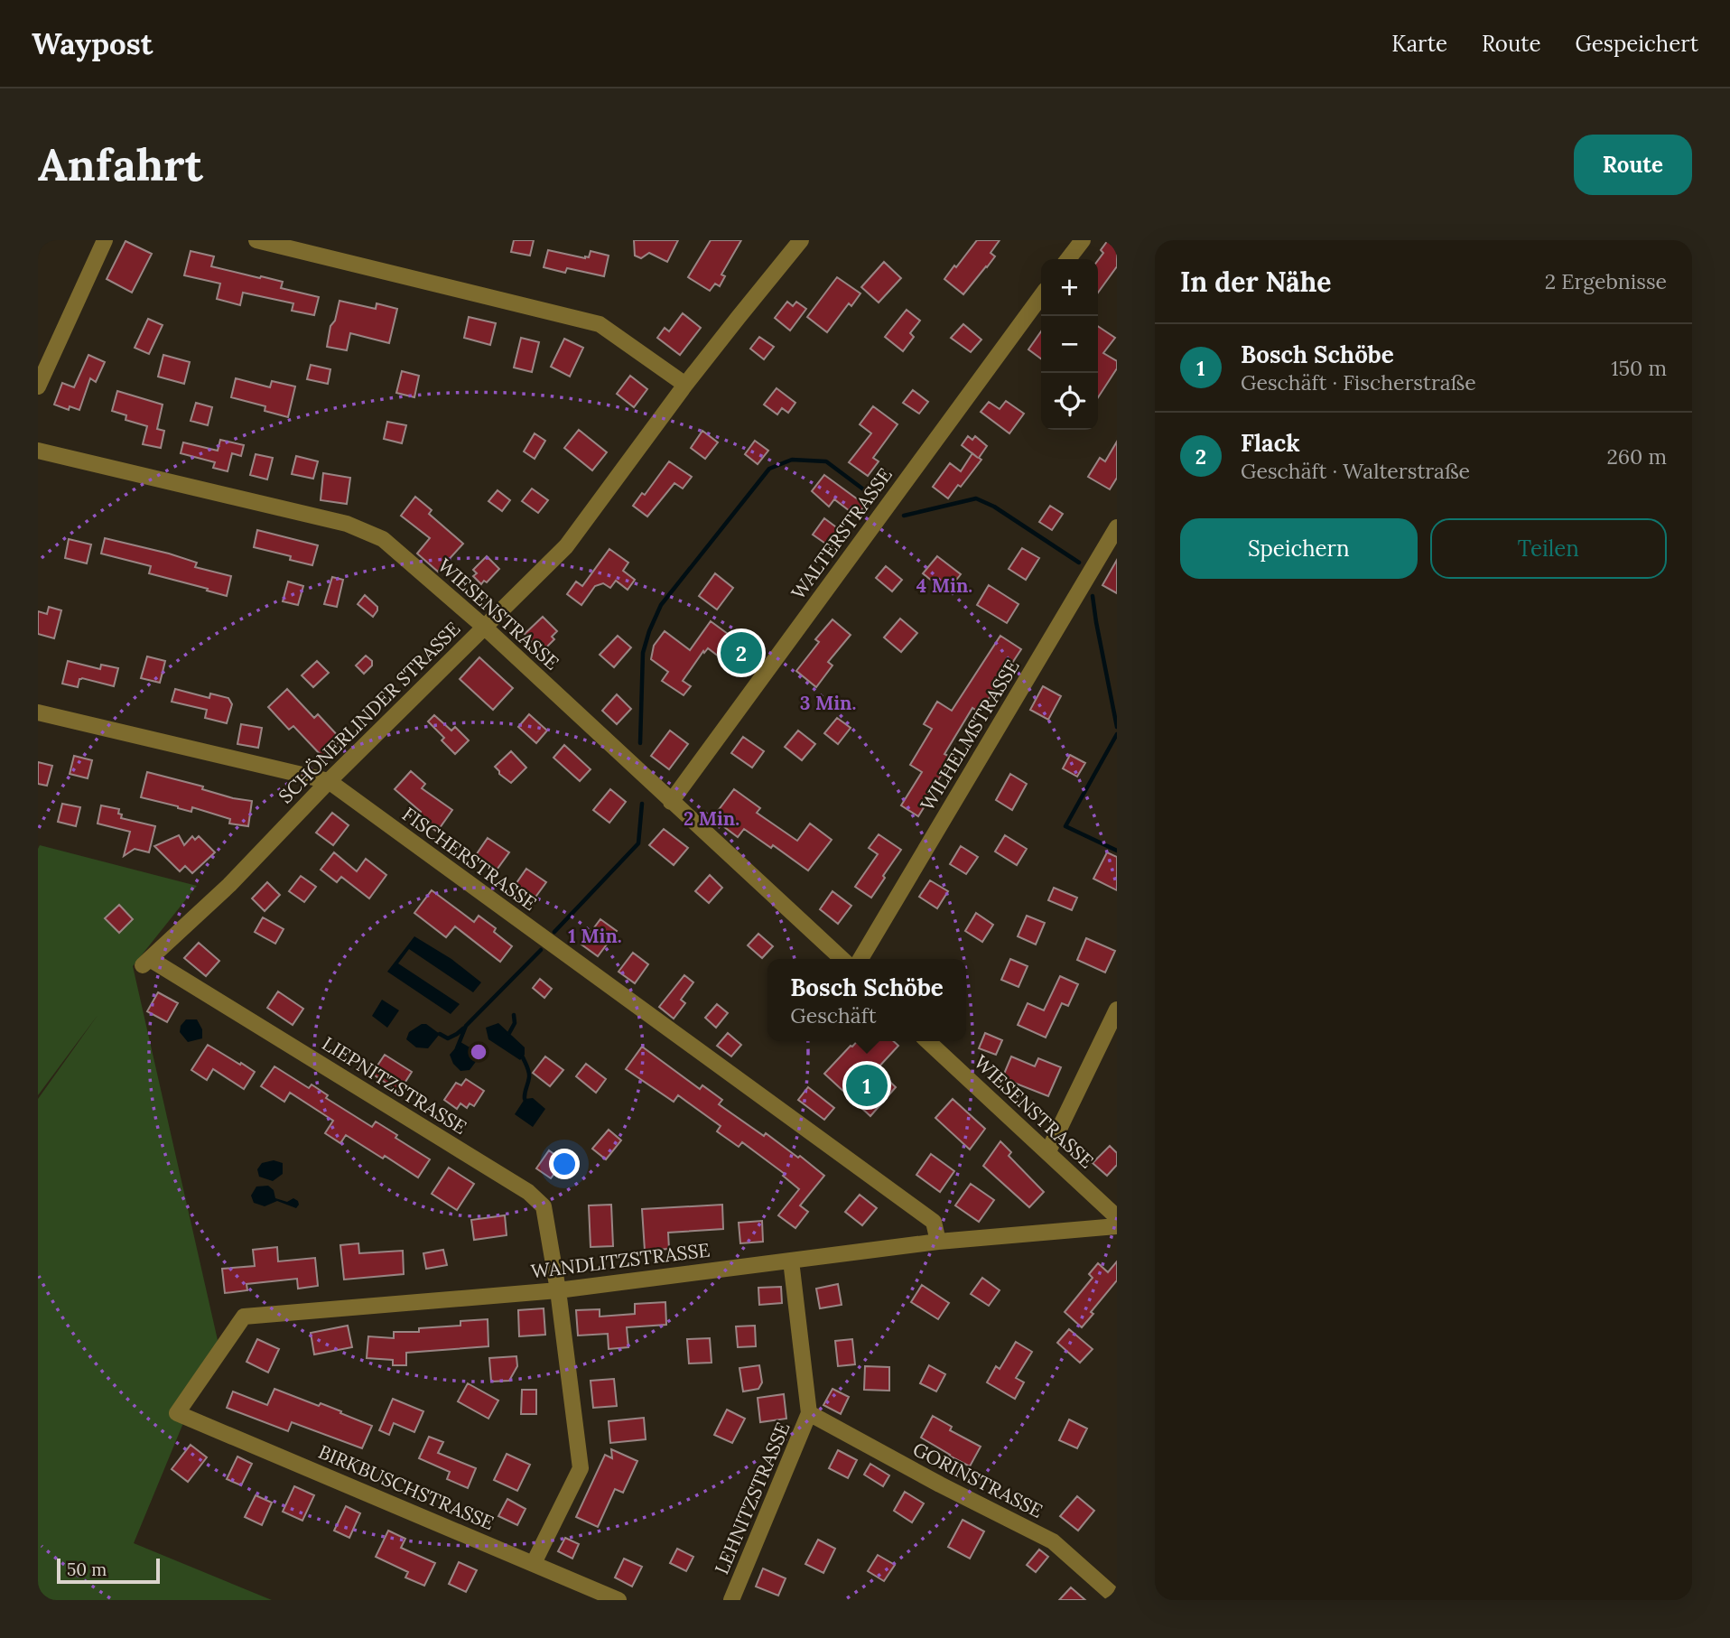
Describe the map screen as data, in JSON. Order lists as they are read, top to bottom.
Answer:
{
  "streets": {
    "street": [
      "WALTERSTRASSE",
      "WIESENSTRASSE",
      "SCHÖNERLINDER STRASSE",
      "WILHELMSTRASSE",
      "FISCHERSTRASSE",
      "LIEPNITZSTRASSE",
      "WANDLITZSTRASSE",
      "GORINSTRASSE",
      "BIRKBUSCHSTRASSE",
      "LEHNITZSTRASSE"
    ]
  },
  "crossings": [
    ["WALTERSTRASSE", "WIESENSTRASSE"],
    ["WIESENSTRASSE", "SCHÖNERLINDER STRASSE"],
    ["SCHÖNERLINDER STRASSE", "FISCHERSTRASSE"],
    ["SCHÖNERLINDER STRASSE", "LIEPNITZSTRASSE"],
    ["FISCHERSTRASSE", "WANDLITZSTRASSE"],
    ["LIEPNITZSTRASSE", "WANDLITZSTRASSE"],
    ["LIEPNITZSTRASSE", "BIRKBUSCHSTRASSE"],
    ["WANDLITZSTRASSE", "BIRKBUSCHSTRASSE"],
    ["WANDLITZSTRASSE", "LEHNITZSTRASSE"],
    ["GORINSTRASSE", "LEHNITZSTRASSE"]
  ],
  "scale_bar": "50 m",
  "page": {
    "header": "Waypost",
    "nav": ["Karte", "Route", "Gespeichert"],
    "buttons": [
      "Route",
      ["Speichern", "Teilen"]
    ],
    "title": "Anfahrt",
    "heading": ["In der Nähe", "2 Ergebnisse"],
    "map_buttons": ["+", "−"],
    "list": [
      {
        "mark": "1",
        "name": "Bosch Schöbe",
        "note": "Geschäft · Fischerstraße",
        "value": "150 m"
      },
      {
        "mark": "2",
        "name": "Flack",
        "note": "Geschäft · Walterstraße",
        "value": "260 m"
      }
    ],
    "pins": ["2", "1"],
    "popup": ["Bosch Schöbe", "Geschäft"],
    "scale": "50 m"
  },
  "rings": [
    "4 Min.",
    "3 Min.",
    "2 Min.",
    "1 Min."
  ]
}
